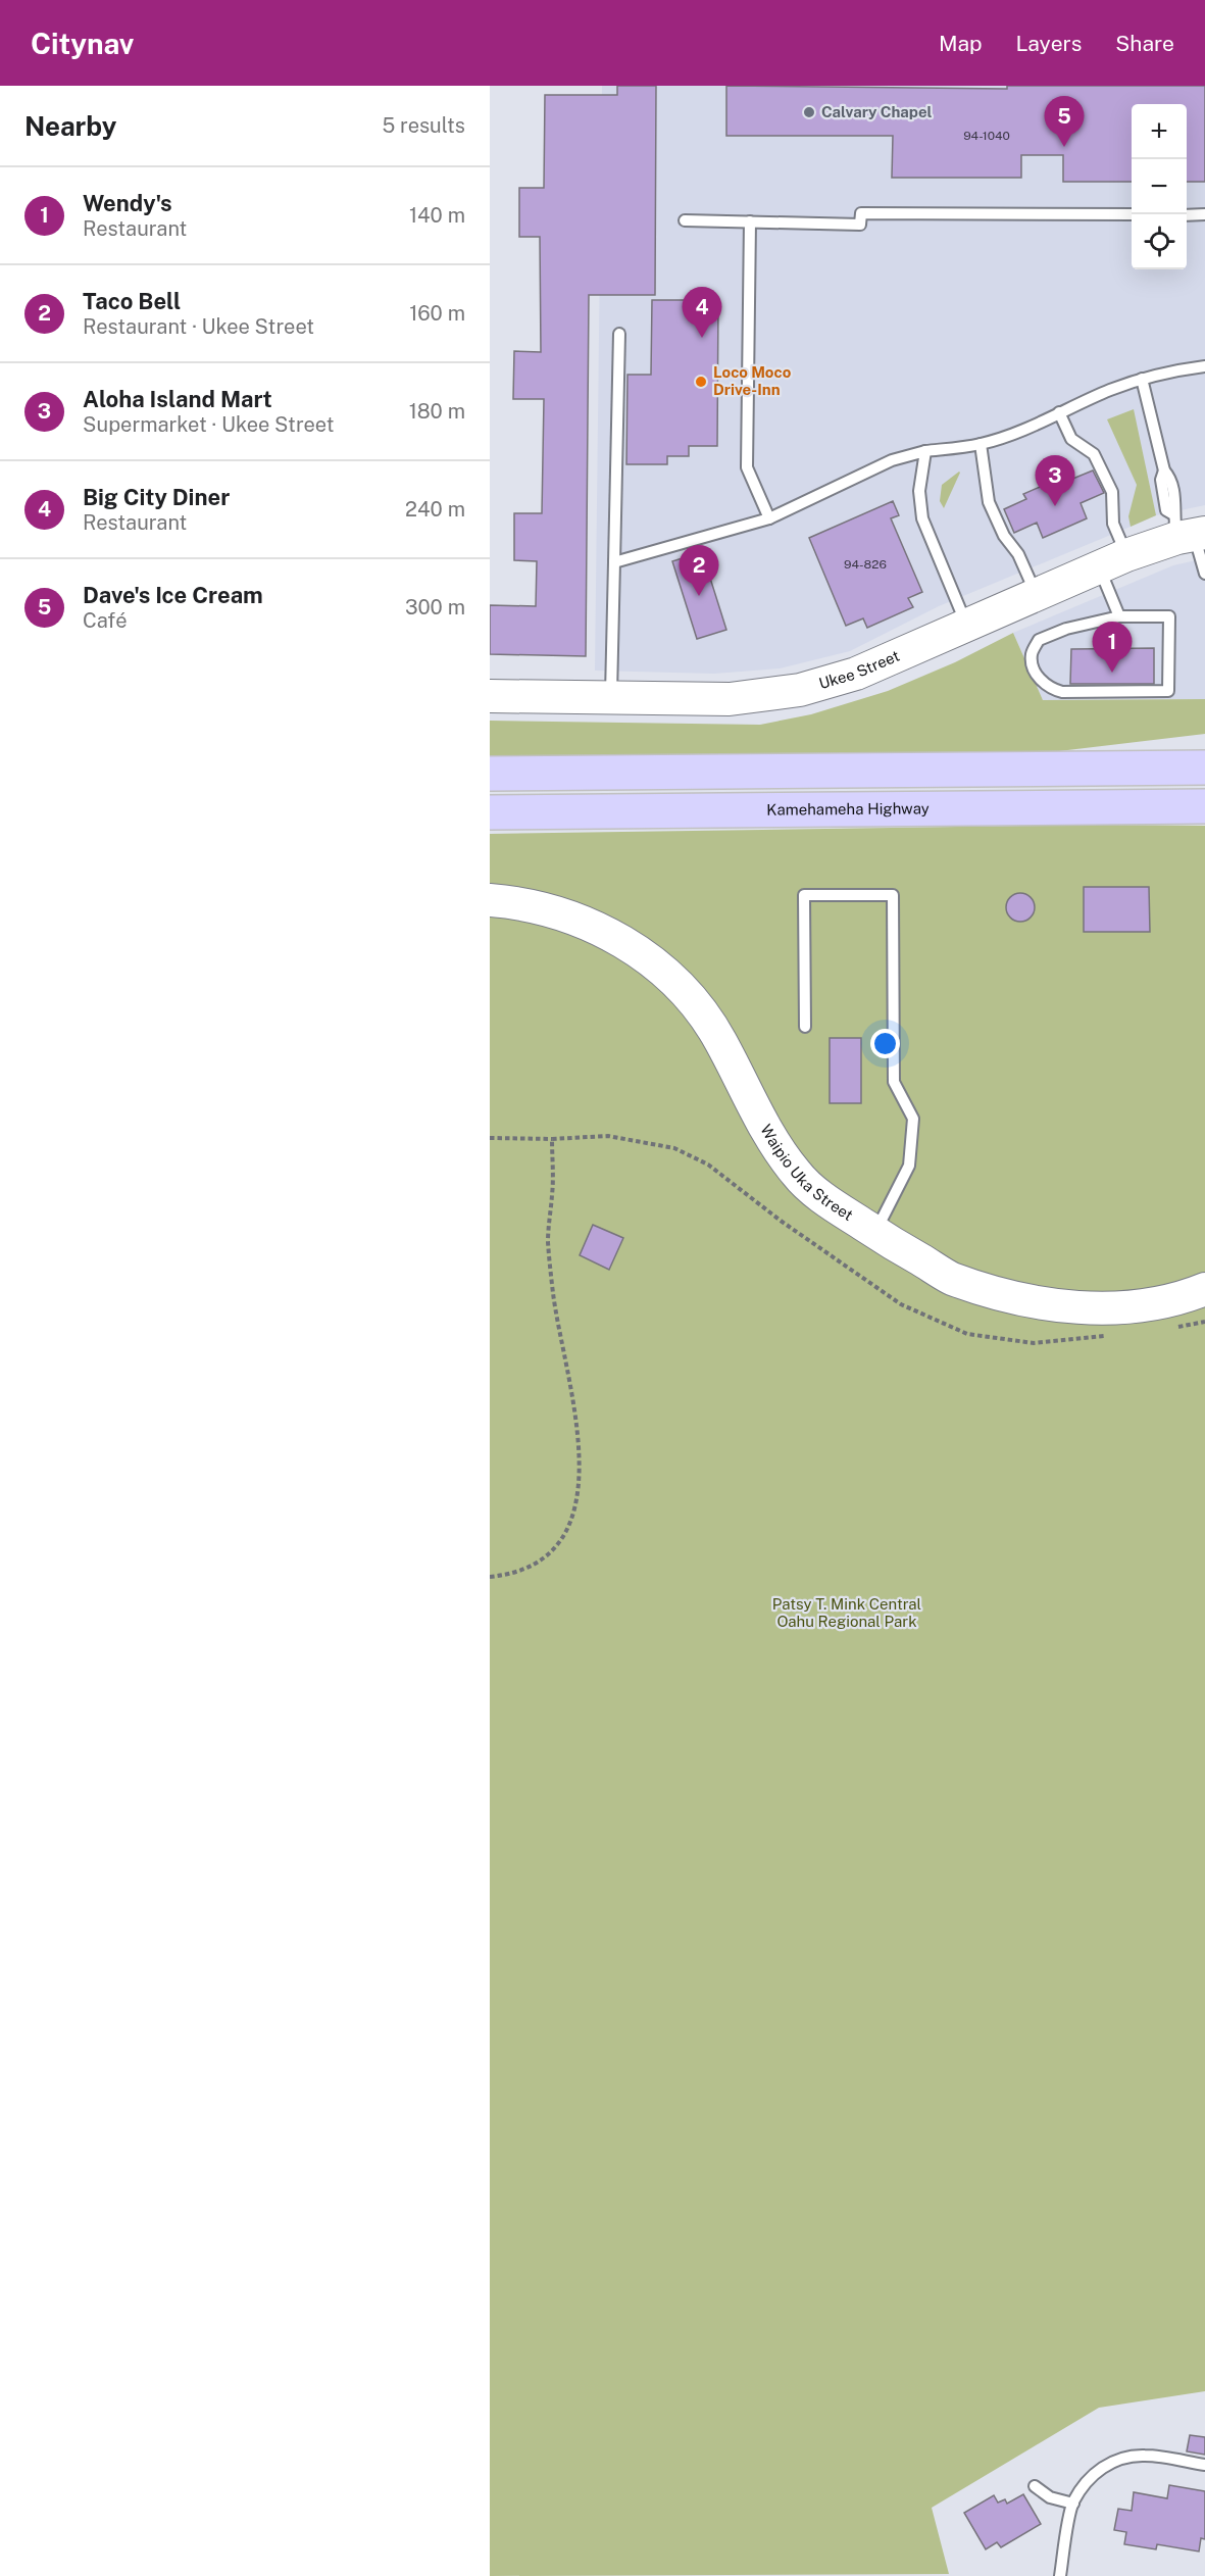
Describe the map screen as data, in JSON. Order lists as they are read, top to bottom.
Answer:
{
  "streets": {
    "main road": ["Kamehameha Highway"],
    "street": ["Ukee Street", "Waipio Uka Street"]
  },
  "parks": ["Patsy T. Mink Central Oahu Regional Park"],
  "places": ["Calvary Chapel", "Loco Moco Drive-Inn"],
  "house_numbers": ["94-1040", "94-826"],
  "page": {
    "header": "Citynav",
    "nav": ["Map", "Layers", "Share"],
    "heading": ["Nearby", "5 results"],
    "pins": [
      "5",
      "4",
      "3",
      "2",
      "1"
    ],
    "map_buttons": ["+", "−"],
    "list": [
      {
        "mark": "1",
        "name": "Wendy's",
        "note": "Restaurant",
        "value": "140 m"
      },
      {
        "mark": "2",
        "name": "Taco Bell",
        "note": "Restaurant · Ukee Street",
        "value": "160 m"
      },
      {
        "mark": "3",
        "name": "Aloha Island Mart",
        "note": "Supermarket · Ukee Street",
        "value": "180 m"
      },
      {
        "mark": "4",
        "name": "Big City Diner",
        "note": "Restaurant",
        "value": "240 m"
      },
      {
        "mark": "5",
        "name": "Dave's Ice Cream",
        "note": "Café",
        "value": "300 m"
      }
    ]
  }
}
